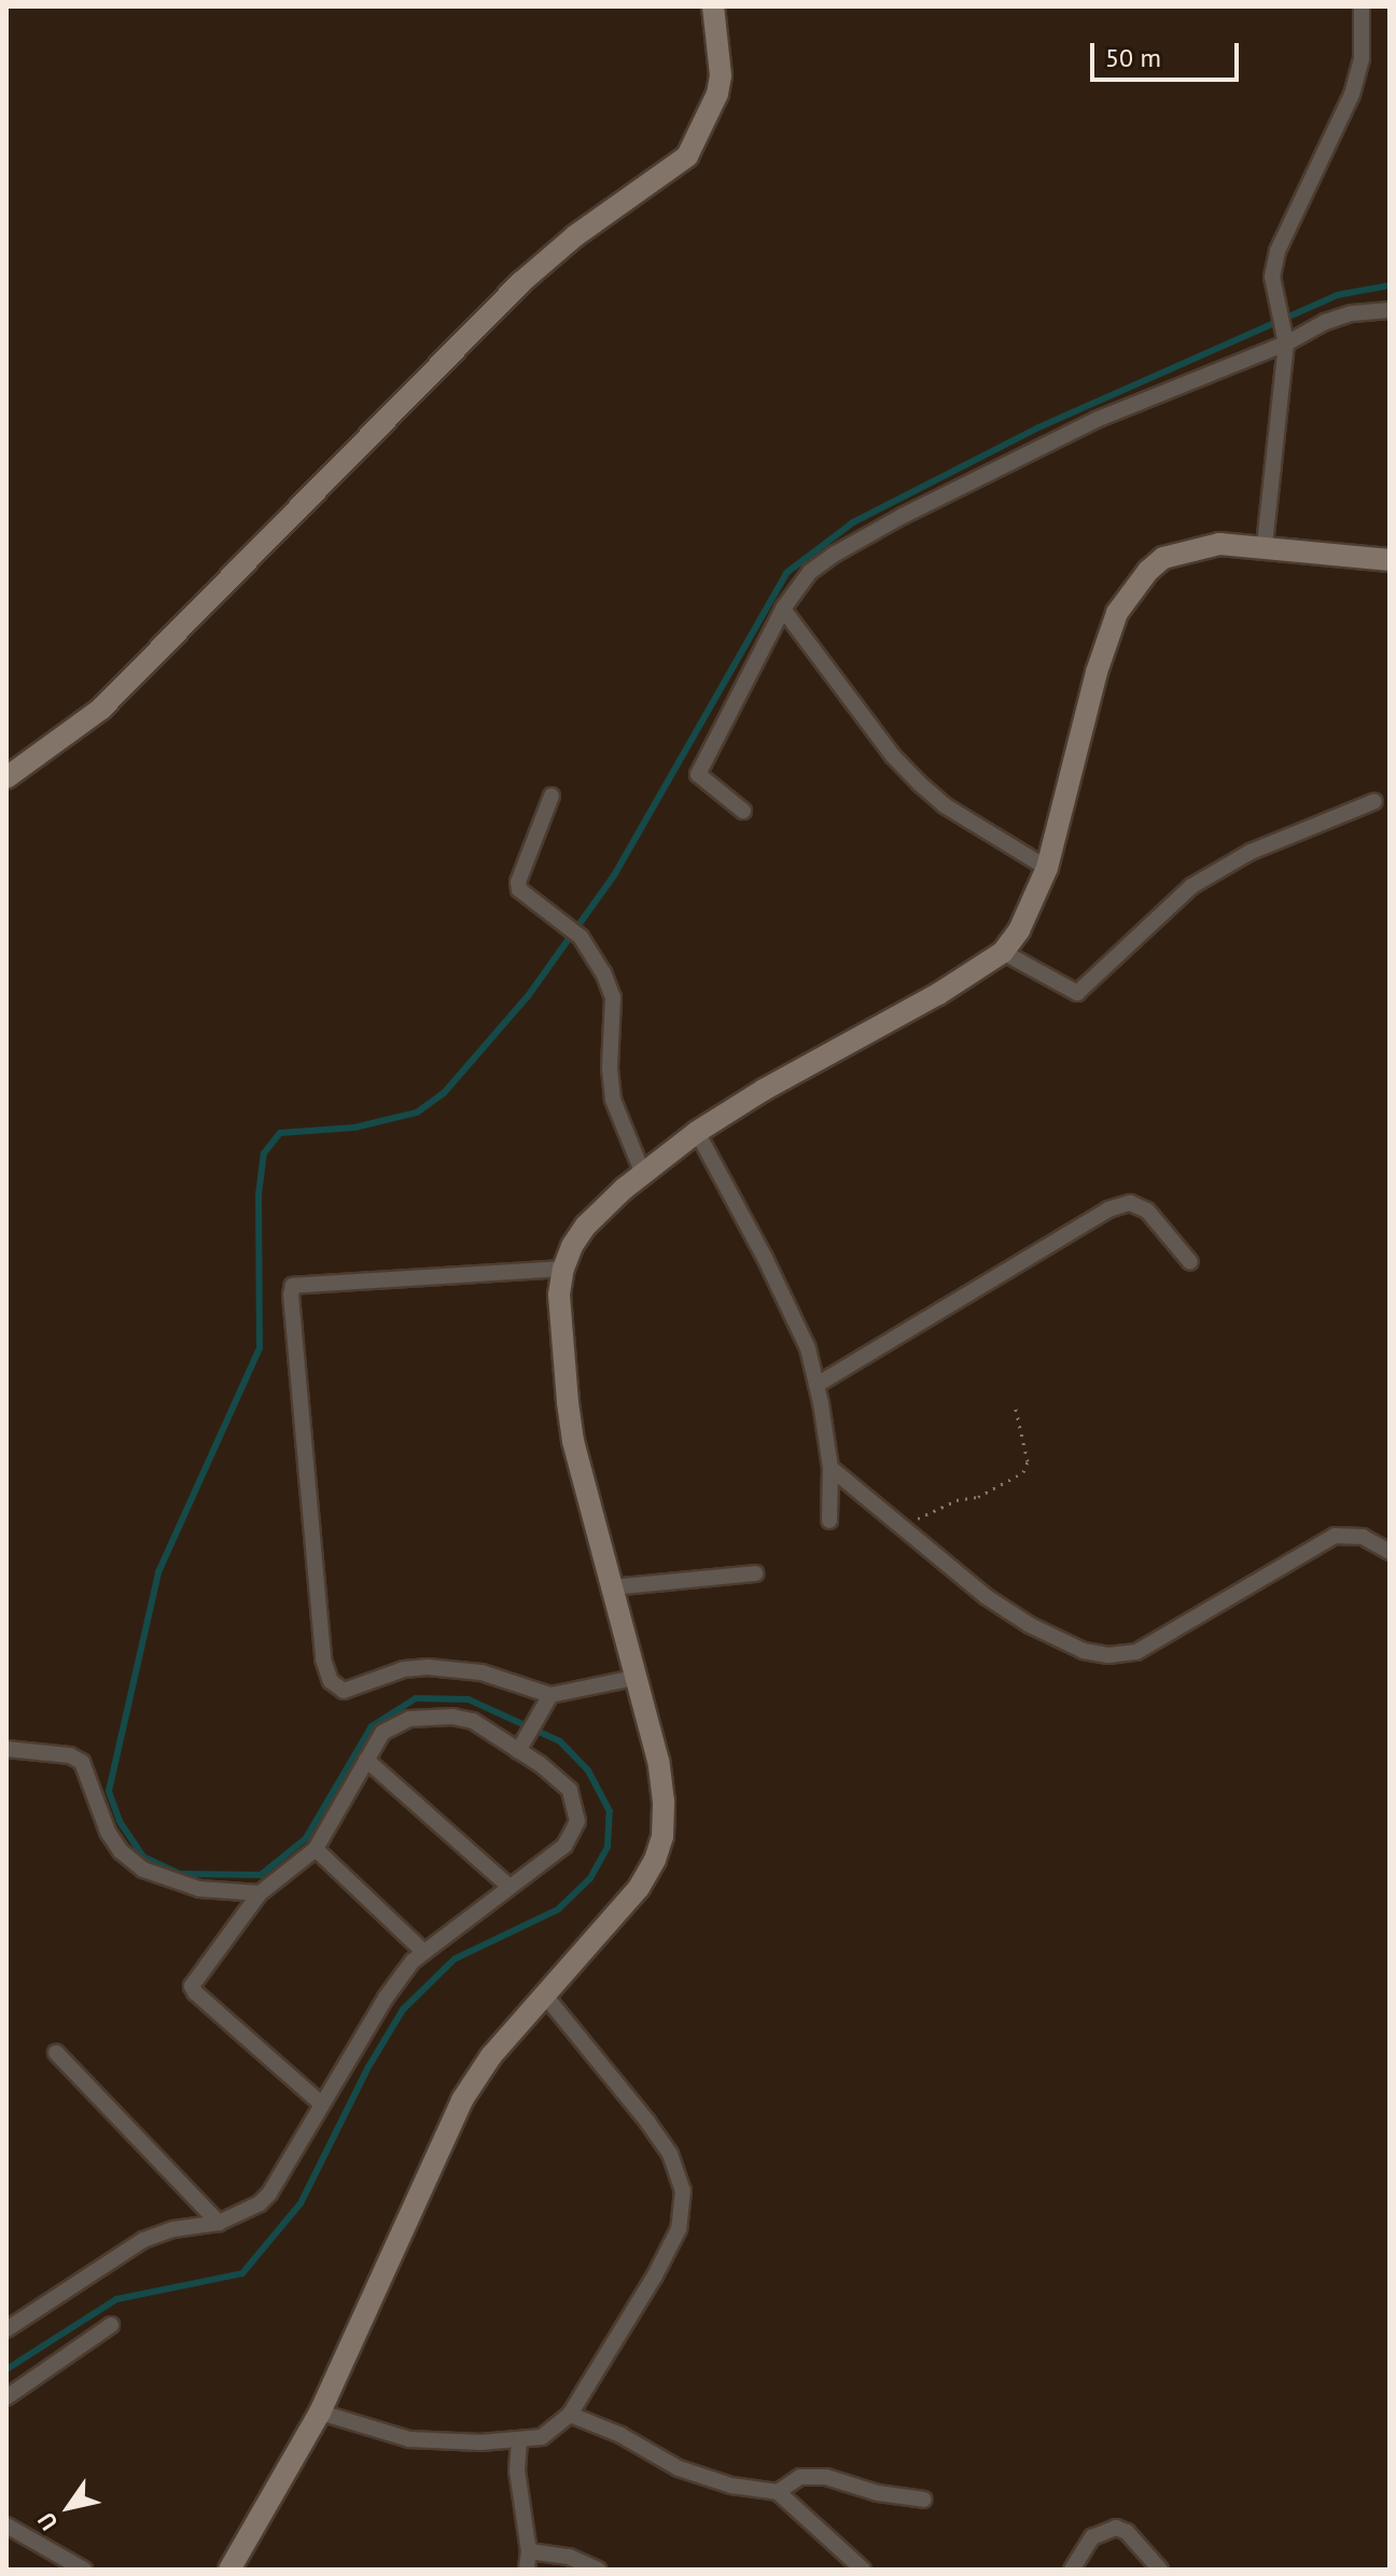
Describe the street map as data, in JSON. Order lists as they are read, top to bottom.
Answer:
{
  "scale_bar": "50 m",
  "north": "bottom left"
}
